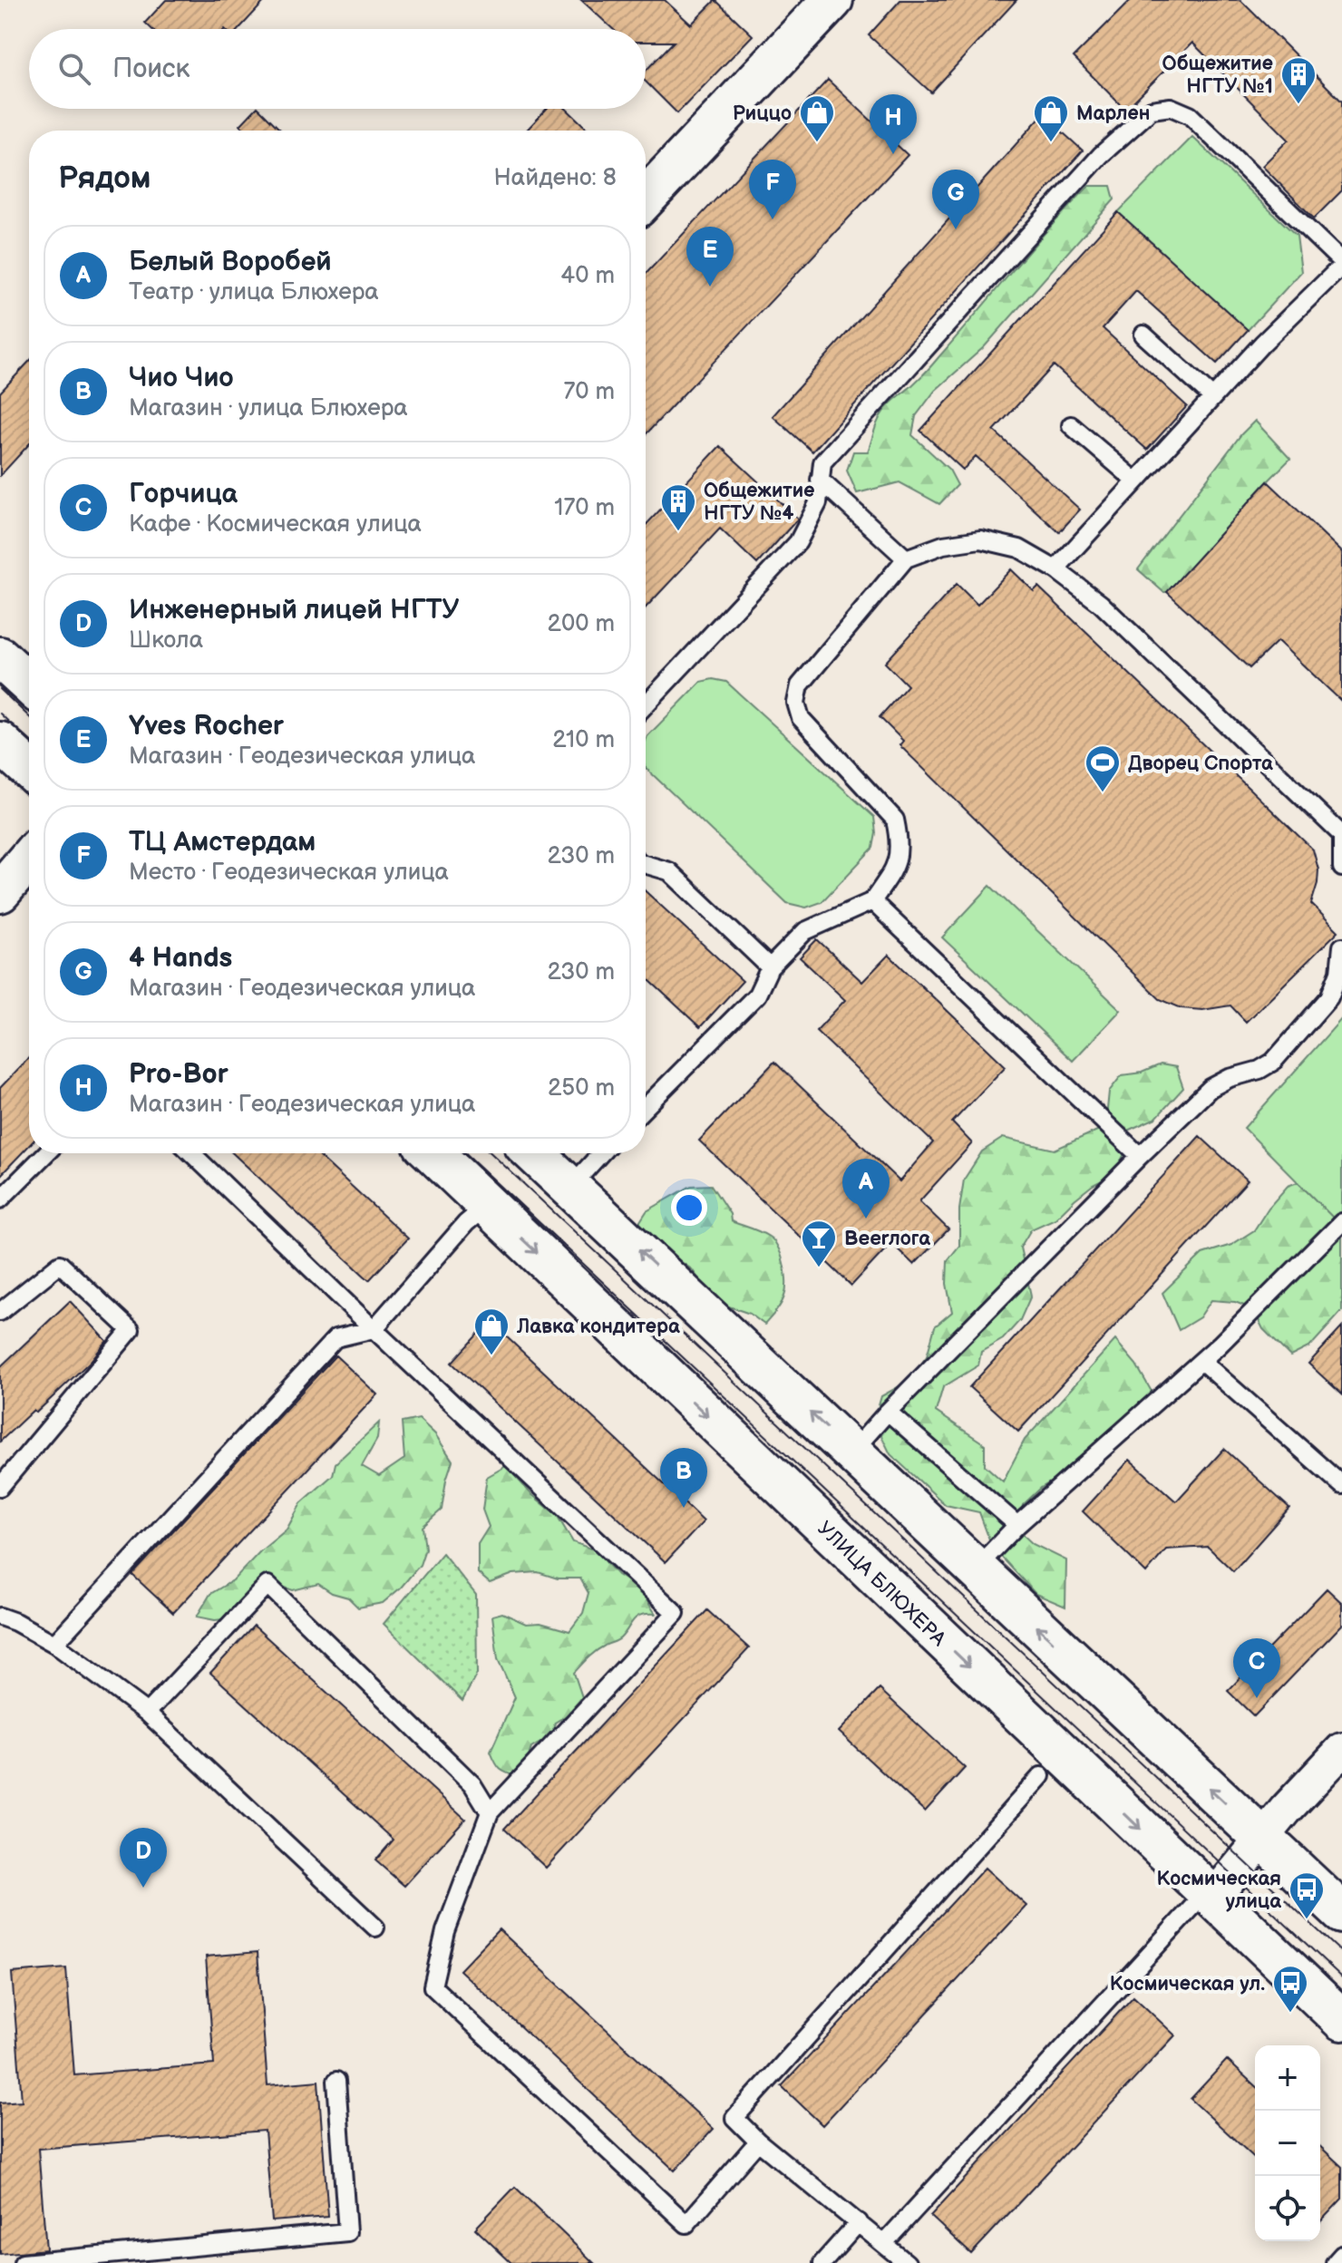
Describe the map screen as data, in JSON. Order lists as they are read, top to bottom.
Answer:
{
  "streets": {
    "street": ["УЛИЦА БЛЮХЕРА"]
  },
  "places": {
    "building": ["Общежитие НГТУ №1", "Общежитие НГТУ №4"],
    "shop": ["Риццо", "Марлен", "Лавка кондитера"],
    "sports": ["Дворец Спорта"],
    "bar": ["Beerлога"],
    "bus stop": ["Космическая улица", "Космическая ул."]
  },
  "page": {
    "search": "Поиск",
    "pins": [
      "H",
      "F",
      "G",
      "E",
      "A",
      "B",
      "C",
      "D"
    ],
    "heading": ["Рядом", "Найдено: 8"],
    "list": [
      {
        "mark": "A",
        "name": "Белый Воробей",
        "note": "Театр · улица Блюхера",
        "value": "40 m"
      },
      {
        "mark": "B",
        "name": "Чио Чио",
        "note": "Магазин · улица Блюхера",
        "value": "70 m"
      },
      {
        "mark": "C",
        "name": "Горчица",
        "note": "Кафе · Космическая улица",
        "value": "170 m"
      },
      {
        "mark": "D",
        "name": "Инженерный лицей НГТУ",
        "note": "Школа",
        "value": "200 m"
      },
      {
        "mark": "E",
        "name": "Yves Rocher",
        "note": "Магазин · Геодезическая улица",
        "value": "210 m"
      },
      {
        "mark": "F",
        "name": "ТЦ Амстердам",
        "note": "Место · Геодезическая улица",
        "value": "230 m"
      },
      {
        "mark": "G",
        "name": "4 Hands",
        "note": "Магазин · Геодезическая улица",
        "value": "230 m"
      },
      {
        "mark": "H",
        "name": "Pro-Bor",
        "note": "Магазин · Геодезическая улица",
        "value": "250 m"
      }
    ],
    "map_buttons": ["+", "−"]
  }
}
